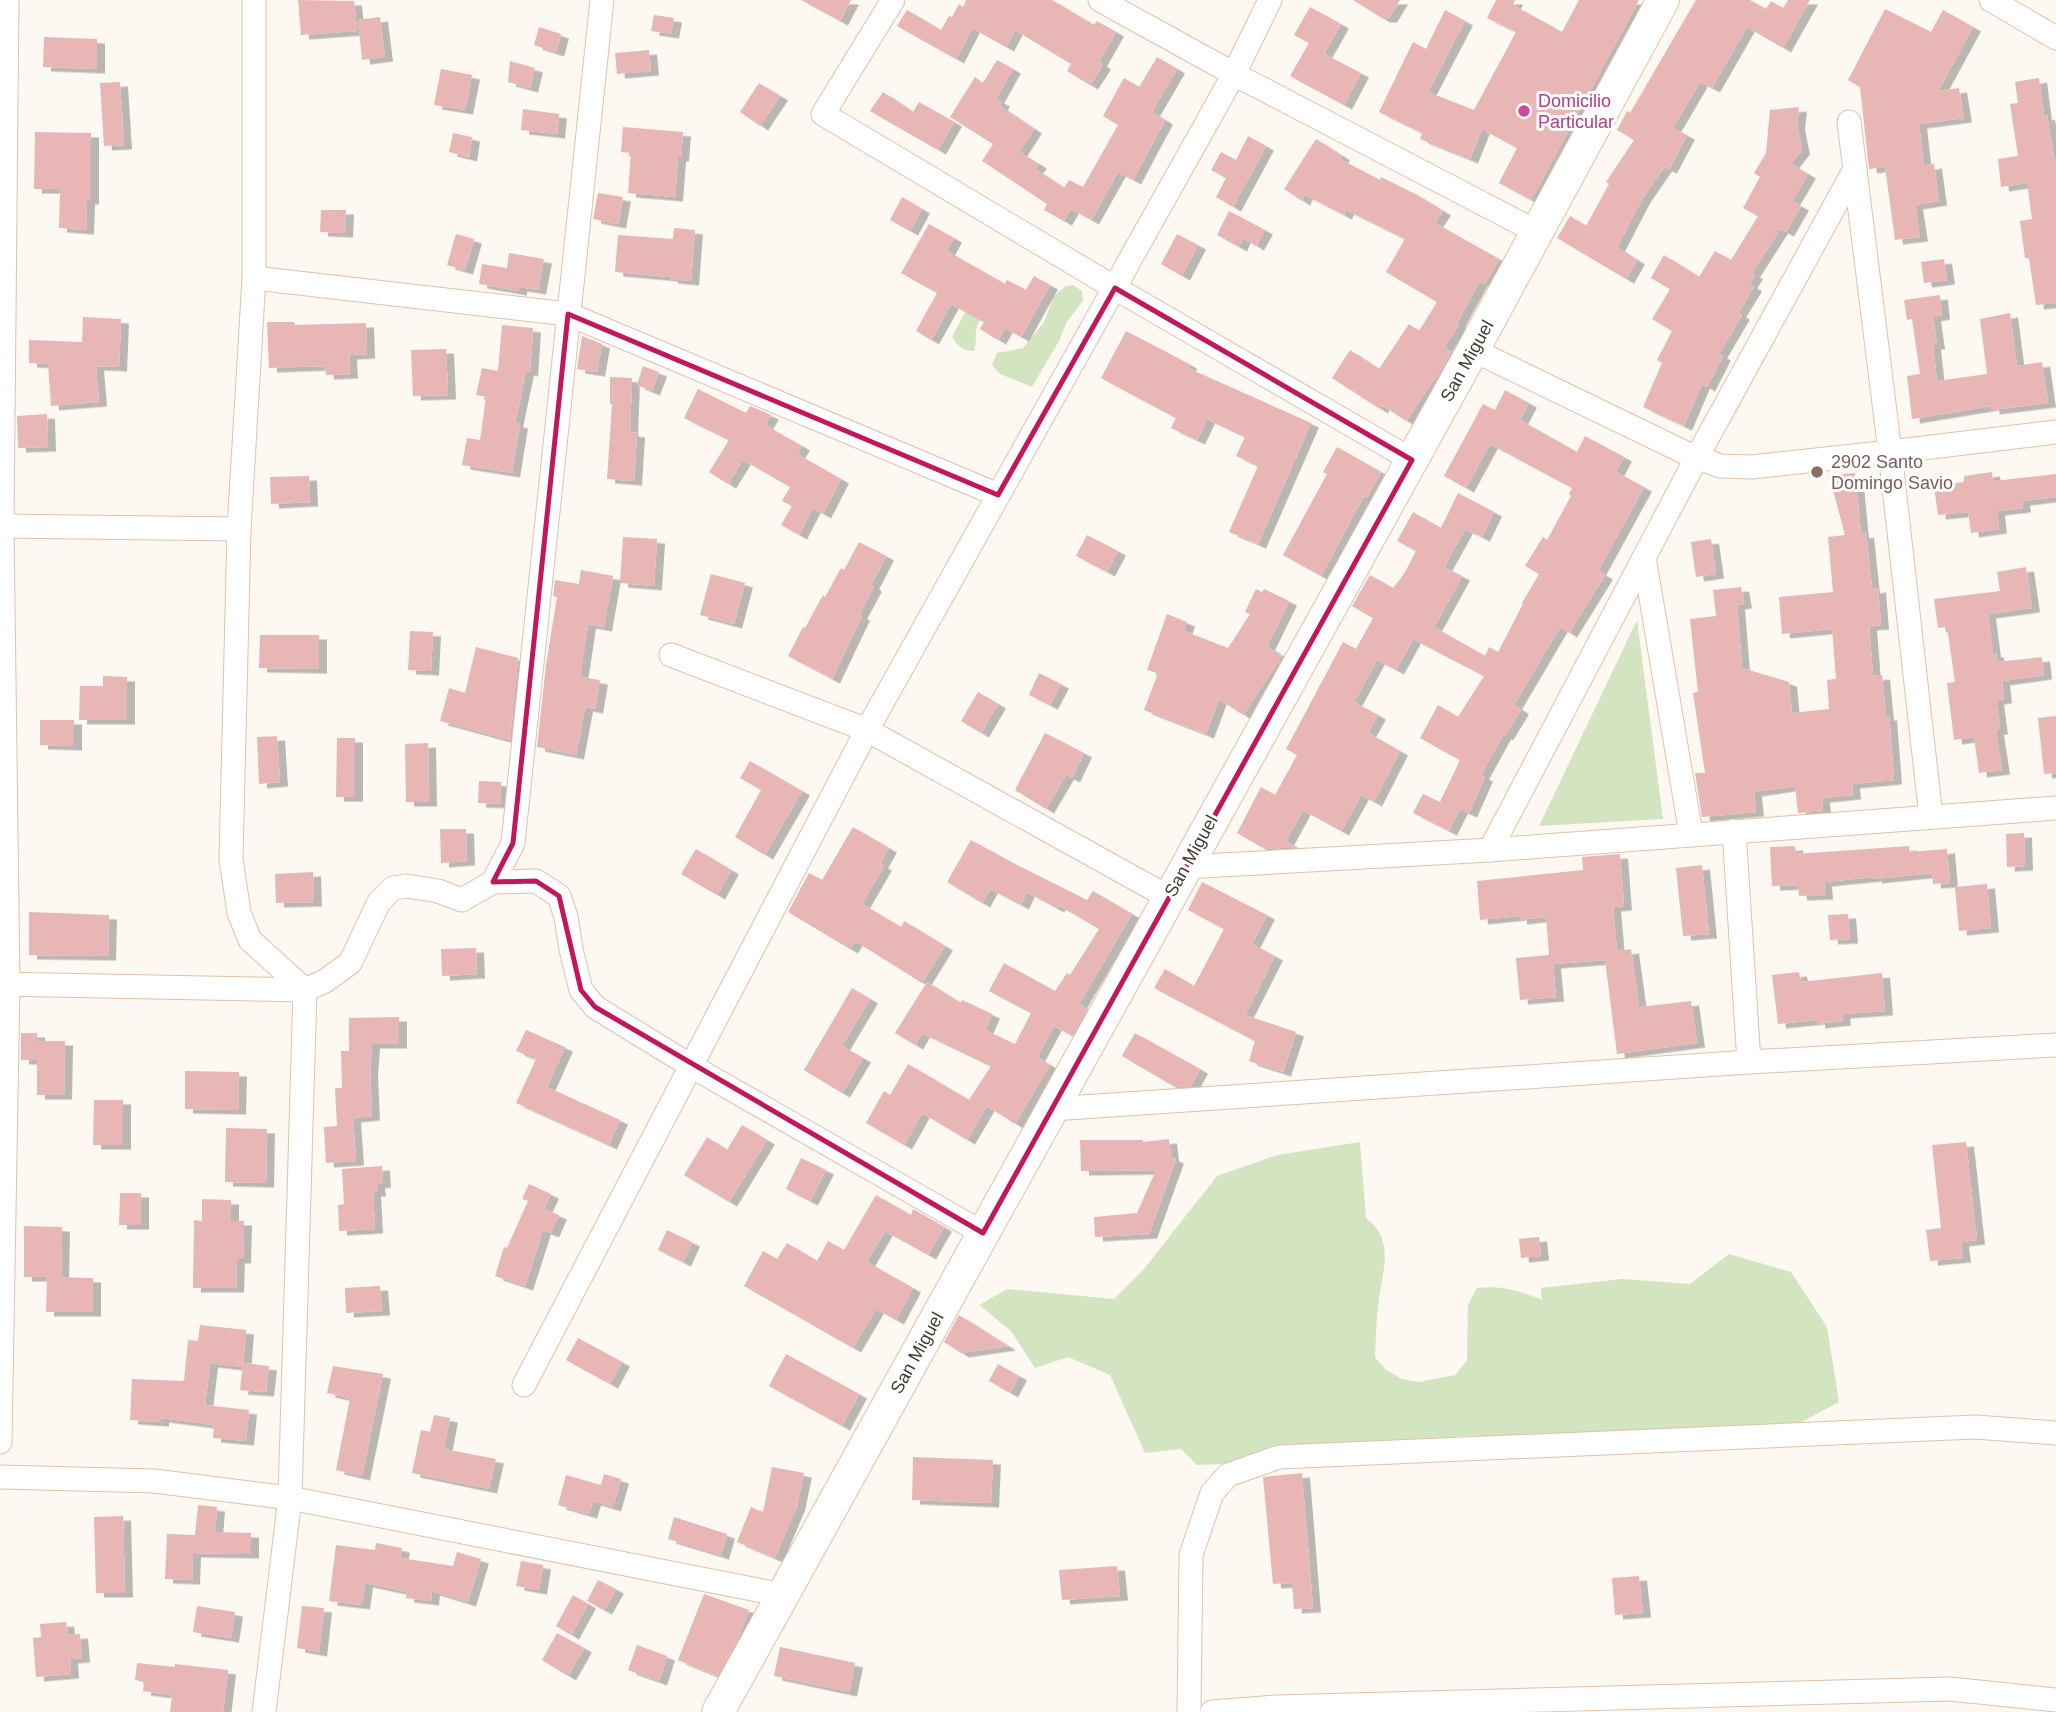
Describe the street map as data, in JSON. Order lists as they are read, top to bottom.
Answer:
{
  "streets": {
    "street": ["San Miguel"]
  },
  "places": ["Domicilio Particular", "2902 Santo Domingo Savio"]
}
